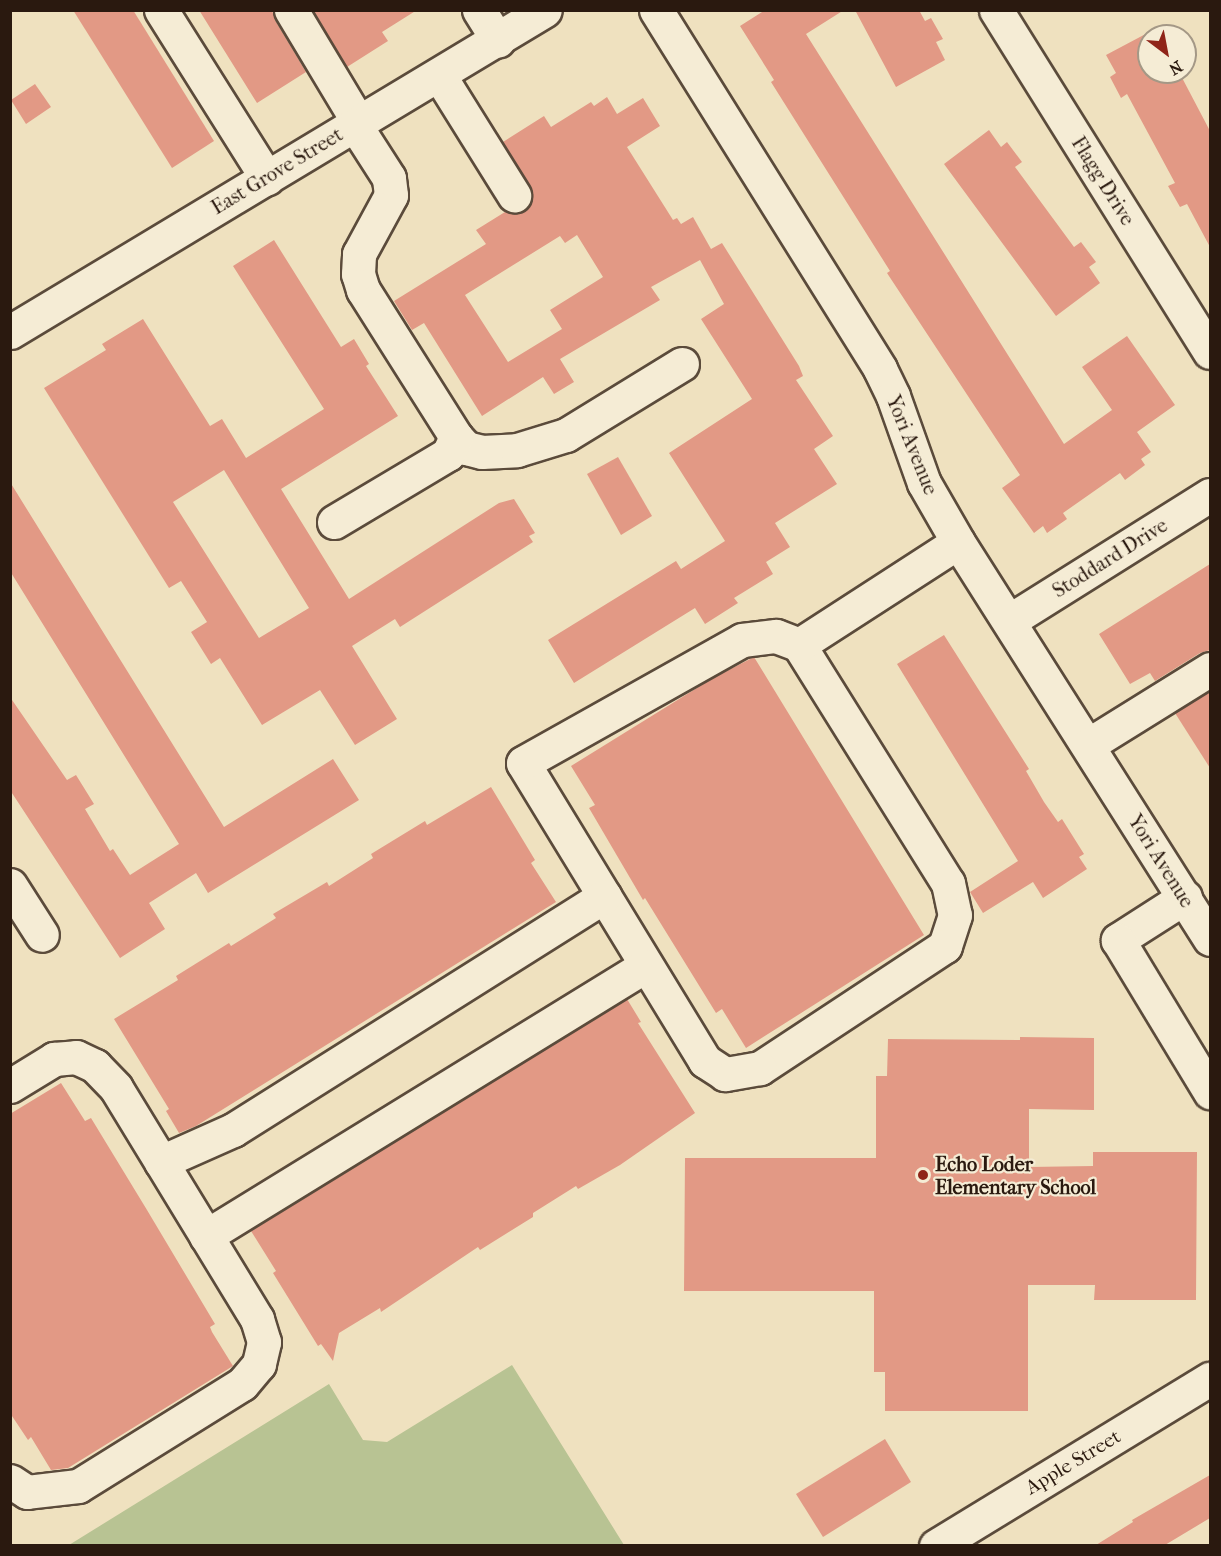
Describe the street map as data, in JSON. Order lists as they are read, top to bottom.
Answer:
{
  "streets": {
    "street": [
      "East Grove Street",
      "Flagg Drive",
      "Yori Avenue",
      "Stoddard Drive",
      "Apple Street"
    ]
  },
  "crossings": [
    ["Yori Avenue", "Stoddard Drive"]
  ],
  "places": ["Echo Loder Elementary School"],
  "north": "bottom right"
}
